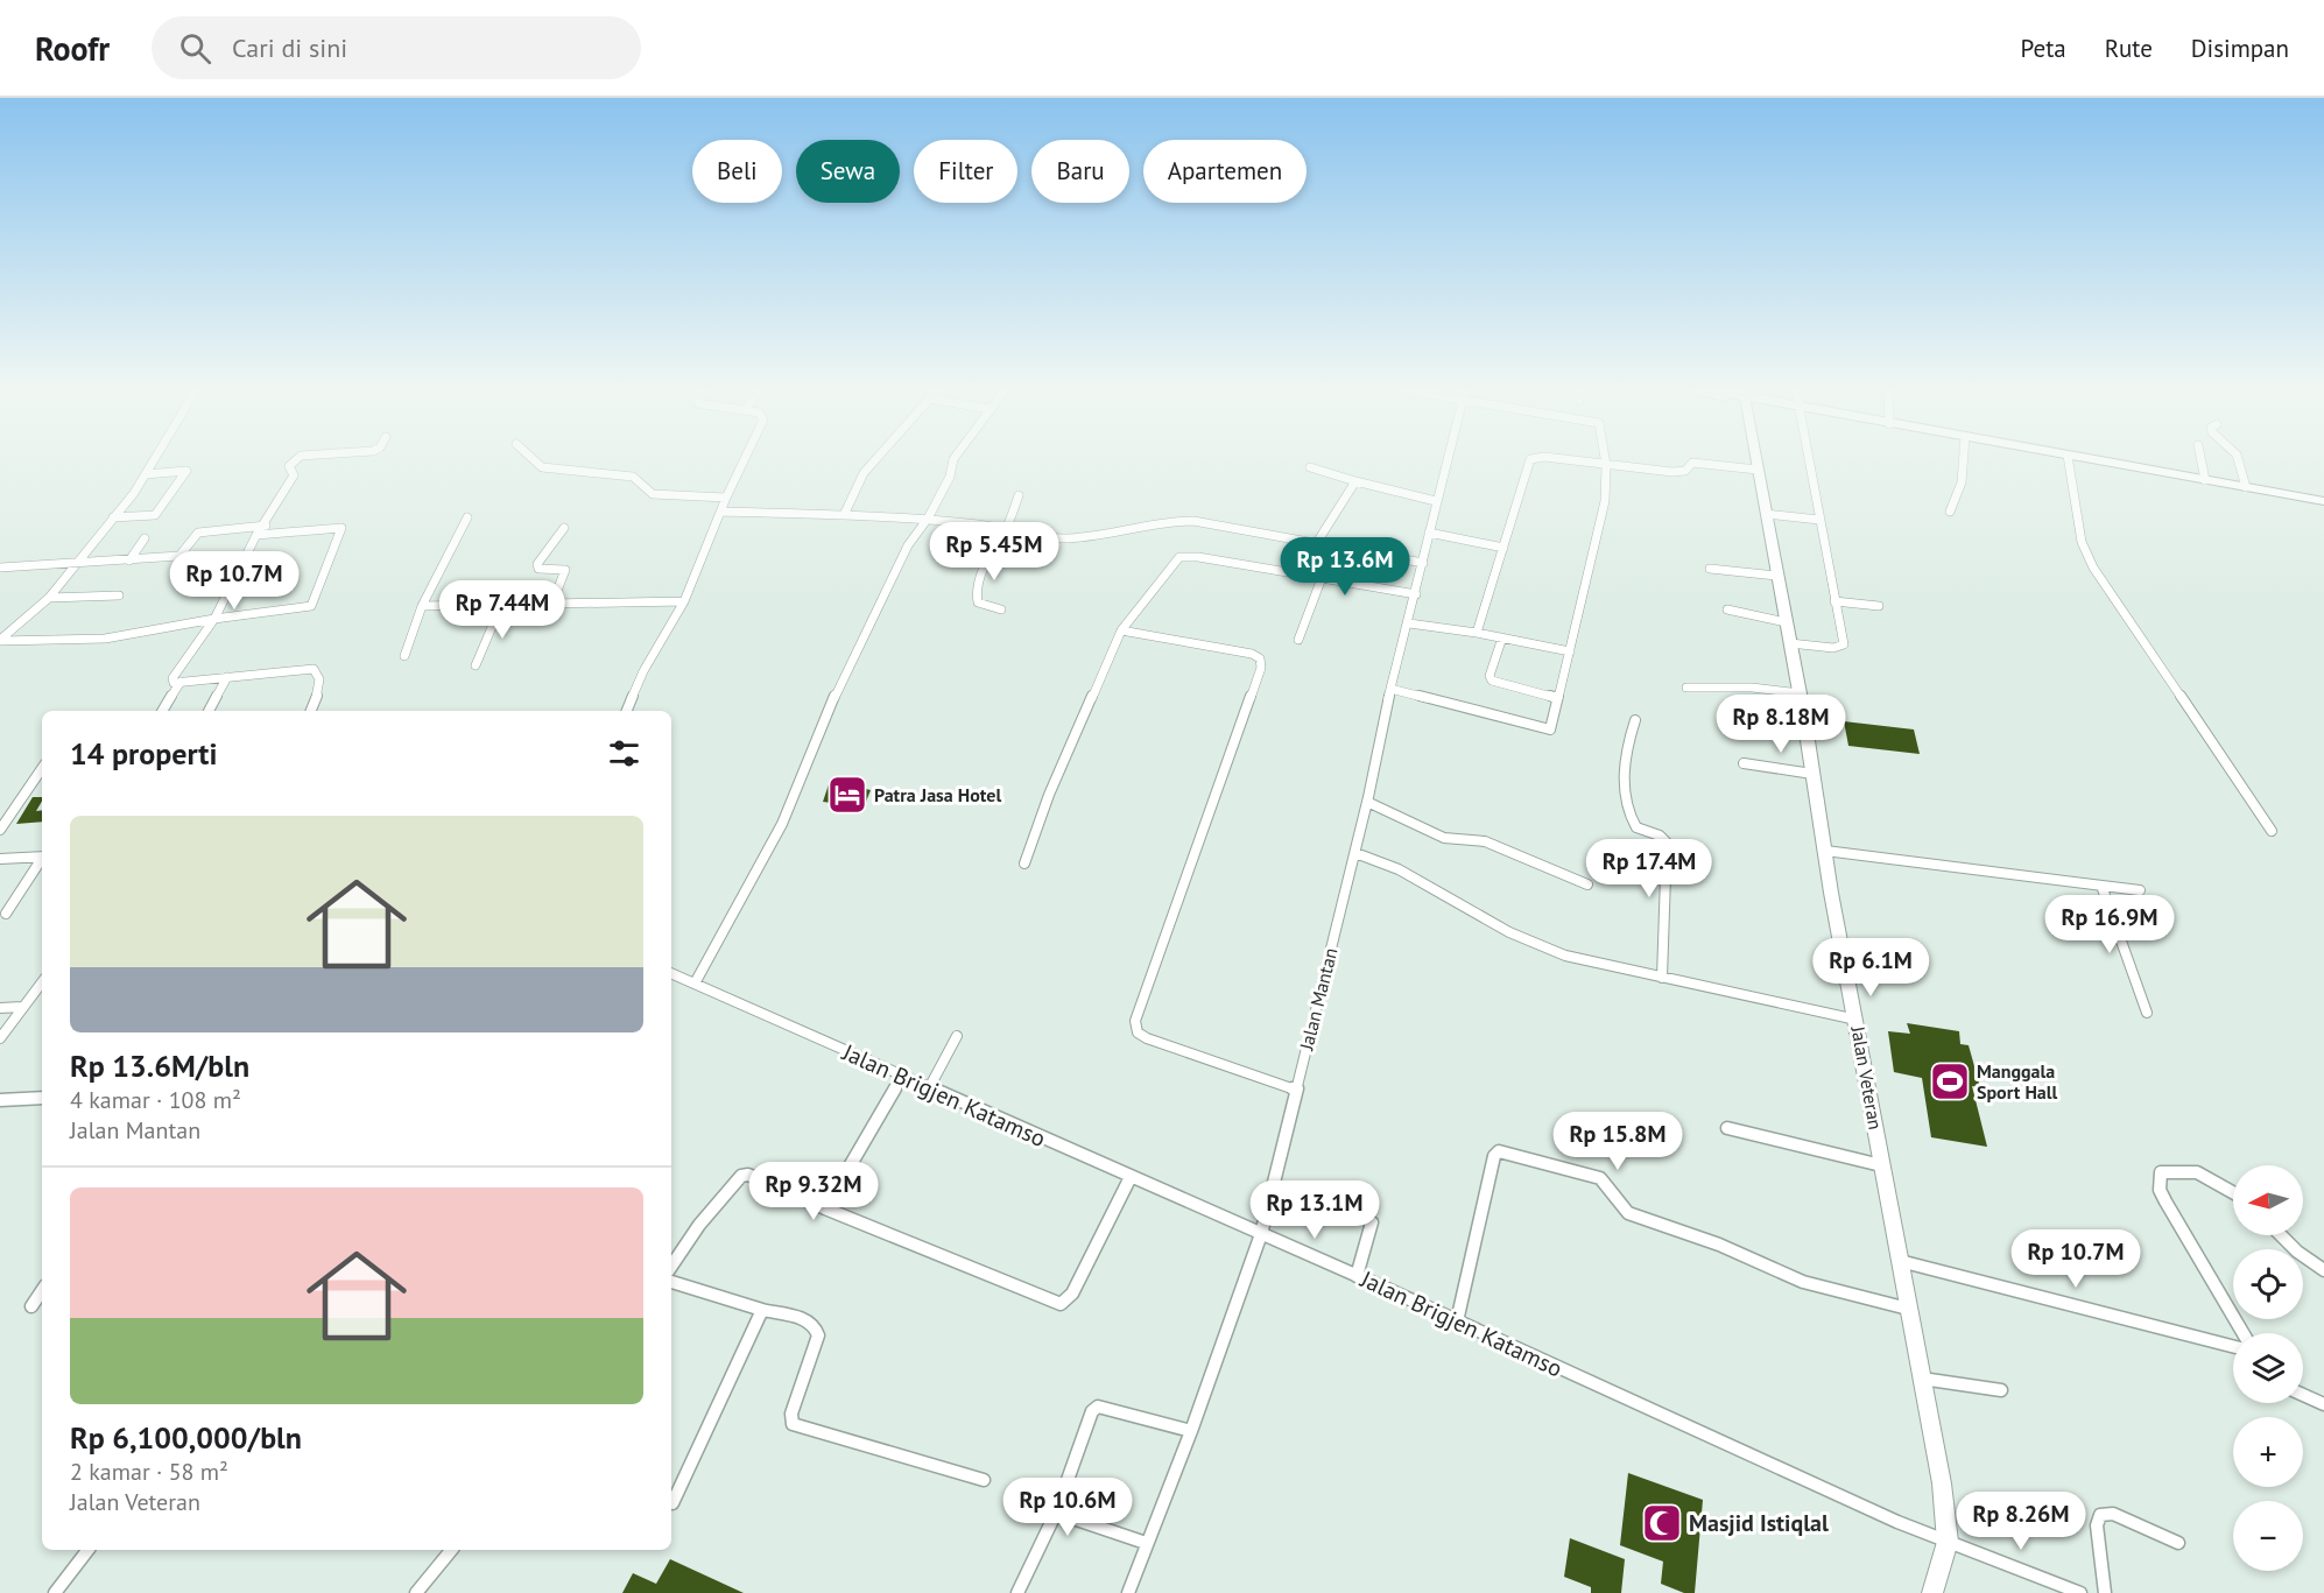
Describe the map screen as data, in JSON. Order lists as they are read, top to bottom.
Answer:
{
  "streets": {
    "street": ["Jalan Mantan", "Jalan Veteran", "Jalan Brigjen Katamso"]
  },
  "crossings": [
    ["Jalan Mantan", "Jalan Brigjen Katamso"],
    ["Jalan Veteran", "Jalan Brigjen Katamso"]
  ],
  "places": {
    "hotel": ["Patra Jasa Hotel"],
    "sports": ["Manggala Sport Hall"],
    "mosque": ["Masjid Istiqlal"]
  },
  "north": "left",
  "page": {
    "header": "Roofr",
    "search": "Cari di sini",
    "nav": ["Peta", "Rute", "Disimpan"],
    "chip": [
      "Beli",
      "Sewa",
      "Filter",
      "Baru",
      "Apartemen"
    ],
    "price": [
      "Rp 5.45M",
      "Rp 13.6M",
      "Rp 10.7M",
      "Rp 7.44M",
      "Rp 8.18M",
      "Rp 17.4M",
      "Rp 16.9M",
      "Rp 6.1M",
      "Rp 15.8M",
      "Rp 9.32M",
      "Rp 13.1M",
      "Rp 10.7M",
      "Rp 10.6M",
      "Rp 8.26M"
    ],
    "heading": "14 properti",
    "list": [
      {
        "name": "Rp 13.6M/bln",
        "note": "4 kamar · 108 m² · Jalan Mantan"
      },
      {
        "name": "Rp 6,100,000/bln",
        "note": "2 kamar · 58 m² · Jalan Veteran"
      }
    ],
    "map_buttons": ["+", "−"]
  }
}
